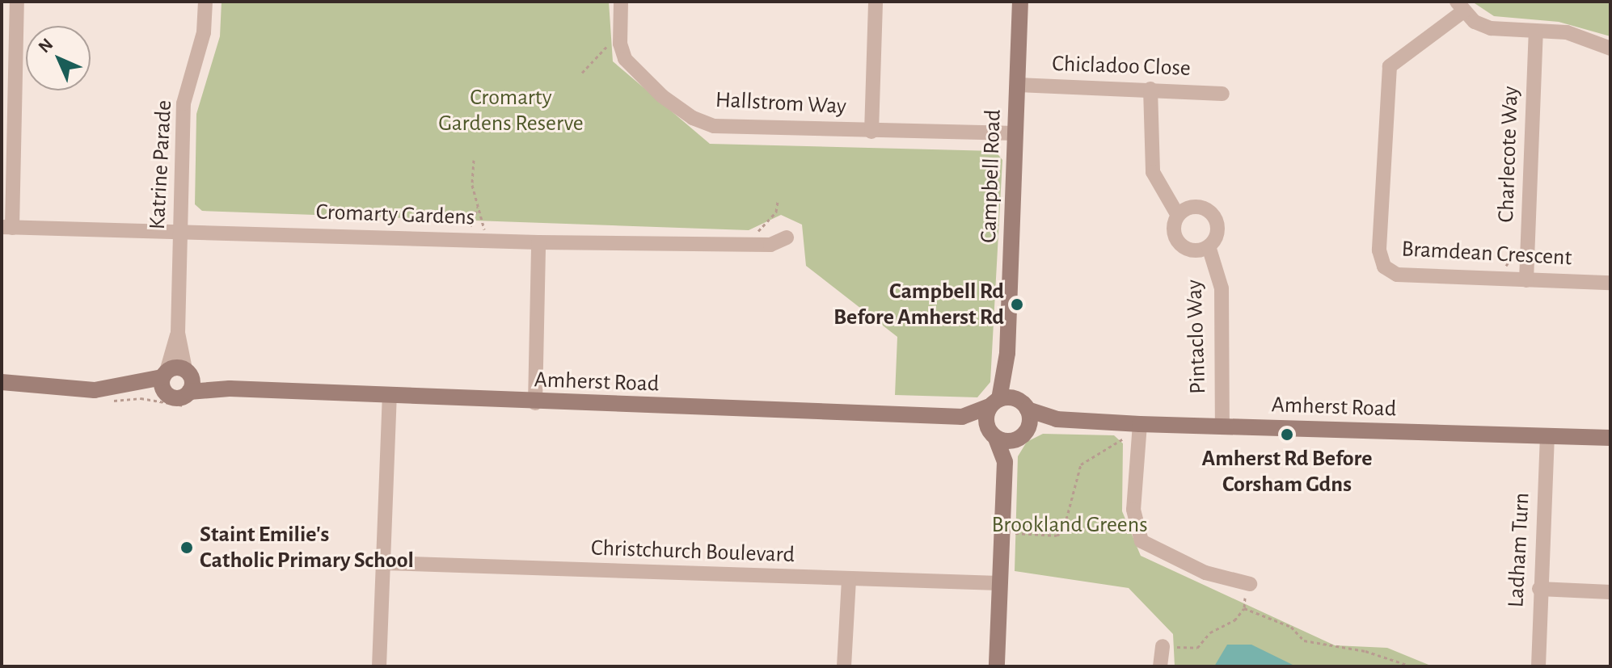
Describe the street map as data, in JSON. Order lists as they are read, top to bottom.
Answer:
{
  "streets": {
    "main road": ["Campbell Road", "Amherst Road"],
    "street": [
      "Chicladoo Close",
      "Hallstrom Way",
      "Charlecote Way",
      "Katrine Parade",
      "Cromarty Gardens",
      "Bramdean Crescent",
      "Pintaclo Way",
      "Ladham Turn",
      "Christchurch Boulevard"
    ]
  },
  "crossings": [
    ["Chicladoo Close", "Campbell Road"],
    ["Hallstrom Way", "Campbell Road"],
    ["Charlecote Way", "Bramdean Crescent"],
    ["Katrine Parade", "Cromarty Gardens"],
    ["Katrine Parade", "Amherst Road"],
    ["Campbell Road", "Amherst Road"],
    ["Pintaclo Way", "Amherst Road"],
    ["Amherst Road", "Ladham Turn"]
  ],
  "parks": ["Cromarty Gardens Reserve", "Brookland Greens"],
  "places": ["Campbell Rd Before Amherst Rd", "Amherst Rd Before Corsham Gdns", "Staint Emilie's Catholic Primary School"],
  "north": "top left"
}
